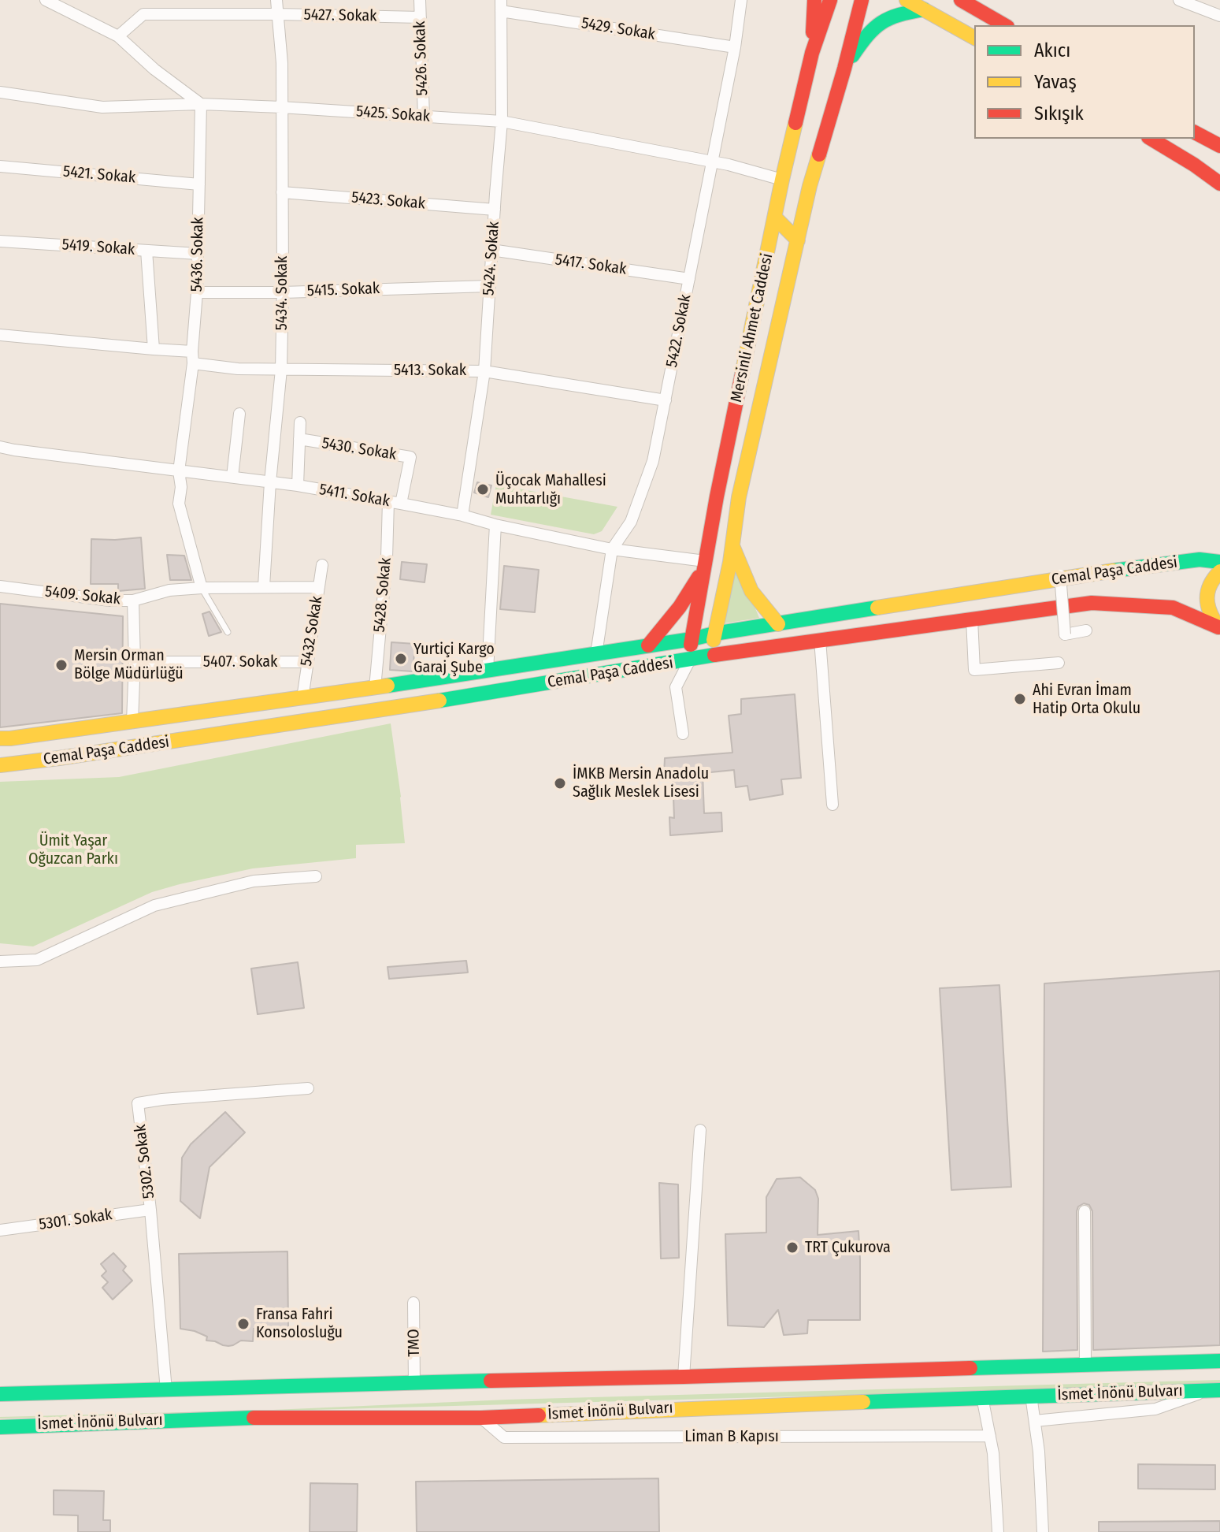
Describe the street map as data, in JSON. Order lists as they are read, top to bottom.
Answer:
{
  "streets": {
    "main road": ["Mersinli Ahmet Caddesi", "Cemal Paşa Caddesi", "İsmet İnönü Bulvarı"],
    "street": [
      "5427. Sokak",
      "5429. Sokak",
      "5426. Sokak",
      "5425. Sokak",
      "5421. Sokak",
      "5423. Sokak",
      "5419. Sokak",
      "5436. Sokak",
      "5424. Sokak",
      "5417. Sokak",
      "5415. Sokak",
      "5434. Sokak",
      "5422. Sokak",
      "5413. Sokak",
      "5430. Sokak",
      "5411. Sokak",
      "5428. Sokak",
      "5409. Sokak",
      "5432 Sokak",
      "5407. Sokak",
      "5302. Sokak",
      "5301. Sokak",
      "TMO",
      "Liman B Kapısı"
    ]
  },
  "crossings": [
    ["5427. Sokak", "5426. Sokak"],
    ["5427. Sokak", "5434. Sokak"],
    ["5429. Sokak", "5424. Sokak"],
    ["5429. Sokak", "5422. Sokak"],
    ["5426. Sokak", "5425. Sokak"],
    ["5425. Sokak", "5436. Sokak"],
    ["5425. Sokak", "5424. Sokak"],
    ["5425. Sokak", "5434. Sokak"],
    ["5425. Sokak", "Mersinli Ahmet Caddesi"],
    ["5425. Sokak", "5422. Sokak"],
    ["5421. Sokak", "5436. Sokak"],
    ["5423. Sokak", "5424. Sokak"],
    ["5423. Sokak", "5434. Sokak"],
    ["5419. Sokak", "5436. Sokak"],
    ["5436. Sokak", "5415. Sokak"],
    ["5436. Sokak", "5413. Sokak"],
    ["5436. Sokak", "5411. Sokak"],
    ["5436. Sokak", "5409. Sokak"],
    ["5424. Sokak", "5417. Sokak"],
    ["5424. Sokak", "5415. Sokak"],
    ["5424. Sokak", "5413. Sokak"],
    ["5424. Sokak", "5411. Sokak"],
    ["5417. Sokak", "5422. Sokak"],
    ["5415. Sokak", "5434. Sokak"],
    ["5434. Sokak", "5413. Sokak"],
    ["5434. Sokak", "5411. Sokak"],
    ["5434. Sokak", "5409. Sokak"],
    ["Mersinli Ahmet Caddesi", "5411. Sokak"],
    ["Mersinli Ahmet Caddesi", "Cemal Paşa Caddesi"],
    ["5422. Sokak", "5413. Sokak"],
    ["5422. Sokak", "5411. Sokak"],
    ["5422. Sokak", "Cemal Paşa Caddesi"],
    ["5430. Sokak", "5411. Sokak"],
    ["5411. Sokak", "5428. Sokak"],
    ["Cemal Paşa Caddesi", "5428. Sokak"],
    ["Cemal Paşa Caddesi", "5432 Sokak"],
    ["5409. Sokak", "5432 Sokak"],
    ["5432 Sokak", "5407. Sokak"],
    ["5302. Sokak", "5301. Sokak"],
    ["5302. Sokak", "İsmet İnönü Bulvarı"],
    ["TMO", "İsmet İnönü Bulvarı"],
    ["İsmet İnönü Bulvarı", "Liman B Kapısı"]
  ],
  "parks": ["Ümit Yaşar Oğuzcan Parkı"],
  "places": [
    "Üçocak Mahallesi Muhtarlığı",
    "Yurtiçi Kargo Garaj Şube",
    "Mersin Orman Bölge Müdürlüğü",
    "Ahi Evran İmam Hatip Orta Okulu",
    "İMKB Mersin Anadolu Sağlık Meslek Lisesi",
    "TRT Çukurova",
    "Fransa Fahri Konsolosluğu"
  ],
  "legend": ["Akıcı", "Yavaş", "Sıkışık"]
}
